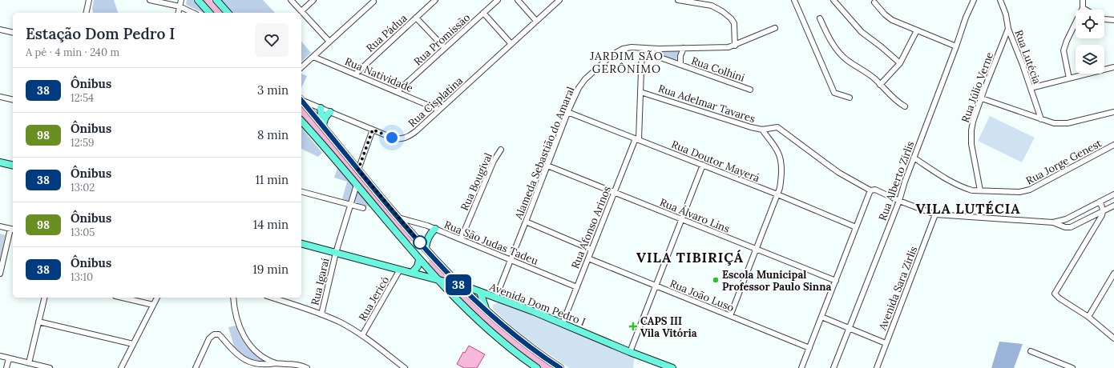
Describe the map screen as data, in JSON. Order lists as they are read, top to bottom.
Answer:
{
  "streets": {
    "main road": ["Avenida Dom Pedro I"],
    "street": [
      "Rua Pádua",
      "Rua Promissão",
      "Rua Lutécia",
      "Rua Colhini",
      "Rua Natividade",
      "Rua Júlio Verne",
      "Rua Cisplatina",
      "Rua Adelmar Tavares",
      "Alameda Sebastião do Amaral",
      "Rua Doutor Mayerá",
      "Rua Jorge Genest",
      "Rua Alberto Zirlis",
      "Rua Bougival",
      "Rua Álvaro Lins",
      "Rua Afonso Arinos",
      "Rua São Judas Tadeu",
      "Rua Igaraí",
      "Avenida Sara Zirlis",
      "Rua João Luso",
      "Rua Jericó"
    ]
  },
  "crossings": [
    ["Rua Pádua", "Rua Natividade"],
    ["Rua Promissão", "Rua Natividade"],
    ["Rua Lutécia", "Rua Júlio Verne"],
    ["Rua Colhini", "Alameda Sebastião do Amaral"],
    ["Rua Colhini", "Rua Afonso Arinos"],
    ["Rua Natividade", "Rua Cisplatina"],
    ["Rua Júlio Verne", "Rua Jorge Genest"],
    ["Rua Adelmar Tavares", "Rua Alberto Zirlis"],
    ["Rua Adelmar Tavares", "Rua Afonso Arinos"],
    ["Rua Adelmar Tavares", "Avenida Sara Zirlis"],
    ["Alameda Sebastião do Amaral", "Rua Doutor Mayerá"],
    ["Alameda Sebastião do Amaral", "Rua Álvaro Lins"],
    ["Alameda Sebastião do Amaral", "Rua Afonso Arinos"],
    ["Alameda Sebastião do Amaral", "Rua São Judas Tadeu"],
    ["Alameda Sebastião do Amaral", "Avenida Dom Pedro I"],
    ["Rua Doutor Mayerá", "Rua Afonso Arinos"],
    ["Rua Jorge Genest", "Rua Alberto Zirlis"],
    ["Rua Bougival", "Rua São Judas Tadeu"],
    ["Rua Álvaro Lins", "Rua Afonso Arinos"],
    ["Rua Afonso Arinos", "Rua São Judas Tadeu"],
    ["Rua Afonso Arinos", "Rua João Luso"],
    ["Rua Afonso Arinos", "Avenida Dom Pedro I"],
    ["Rua Igaraí", "Avenida Dom Pedro I"],
    ["Rua Jericó", "Avenida Dom Pedro I"]
  ],
  "districts": ["JARDIM SÃO GERÔNIMO", "VILA LUTÉCIA", "VILA TIBIRIÇÁ"],
  "places": {
    "other": ["Escola Municipal Professor Paulo Sinna"],
    "health": ["CAPS III Vila Vitória"]
  },
  "lines": ["bus line 38"],
  "page": {
    "on_map": "38",
    "heading": ["Estação Dom Pedro I", "A pé · 4 min · 240 m"],
    "list": [
      {
        "mark": "38",
        "name": "Ônibus",
        "note": "12:54",
        "value": "3 min"
      },
      {
        "mark": "98",
        "name": "Ônibus",
        "note": "12:59",
        "value": "8 min"
      },
      {
        "mark": "38",
        "name": "Ônibus",
        "note": "13:02",
        "value": "11 min"
      },
      {
        "mark": "98",
        "name": "Ônibus",
        "note": "13:05",
        "value": "14 min"
      },
      {
        "mark": "38",
        "name": "Ônibus",
        "note": "13:10",
        "value": "19 min"
      }
    ]
  }
}
